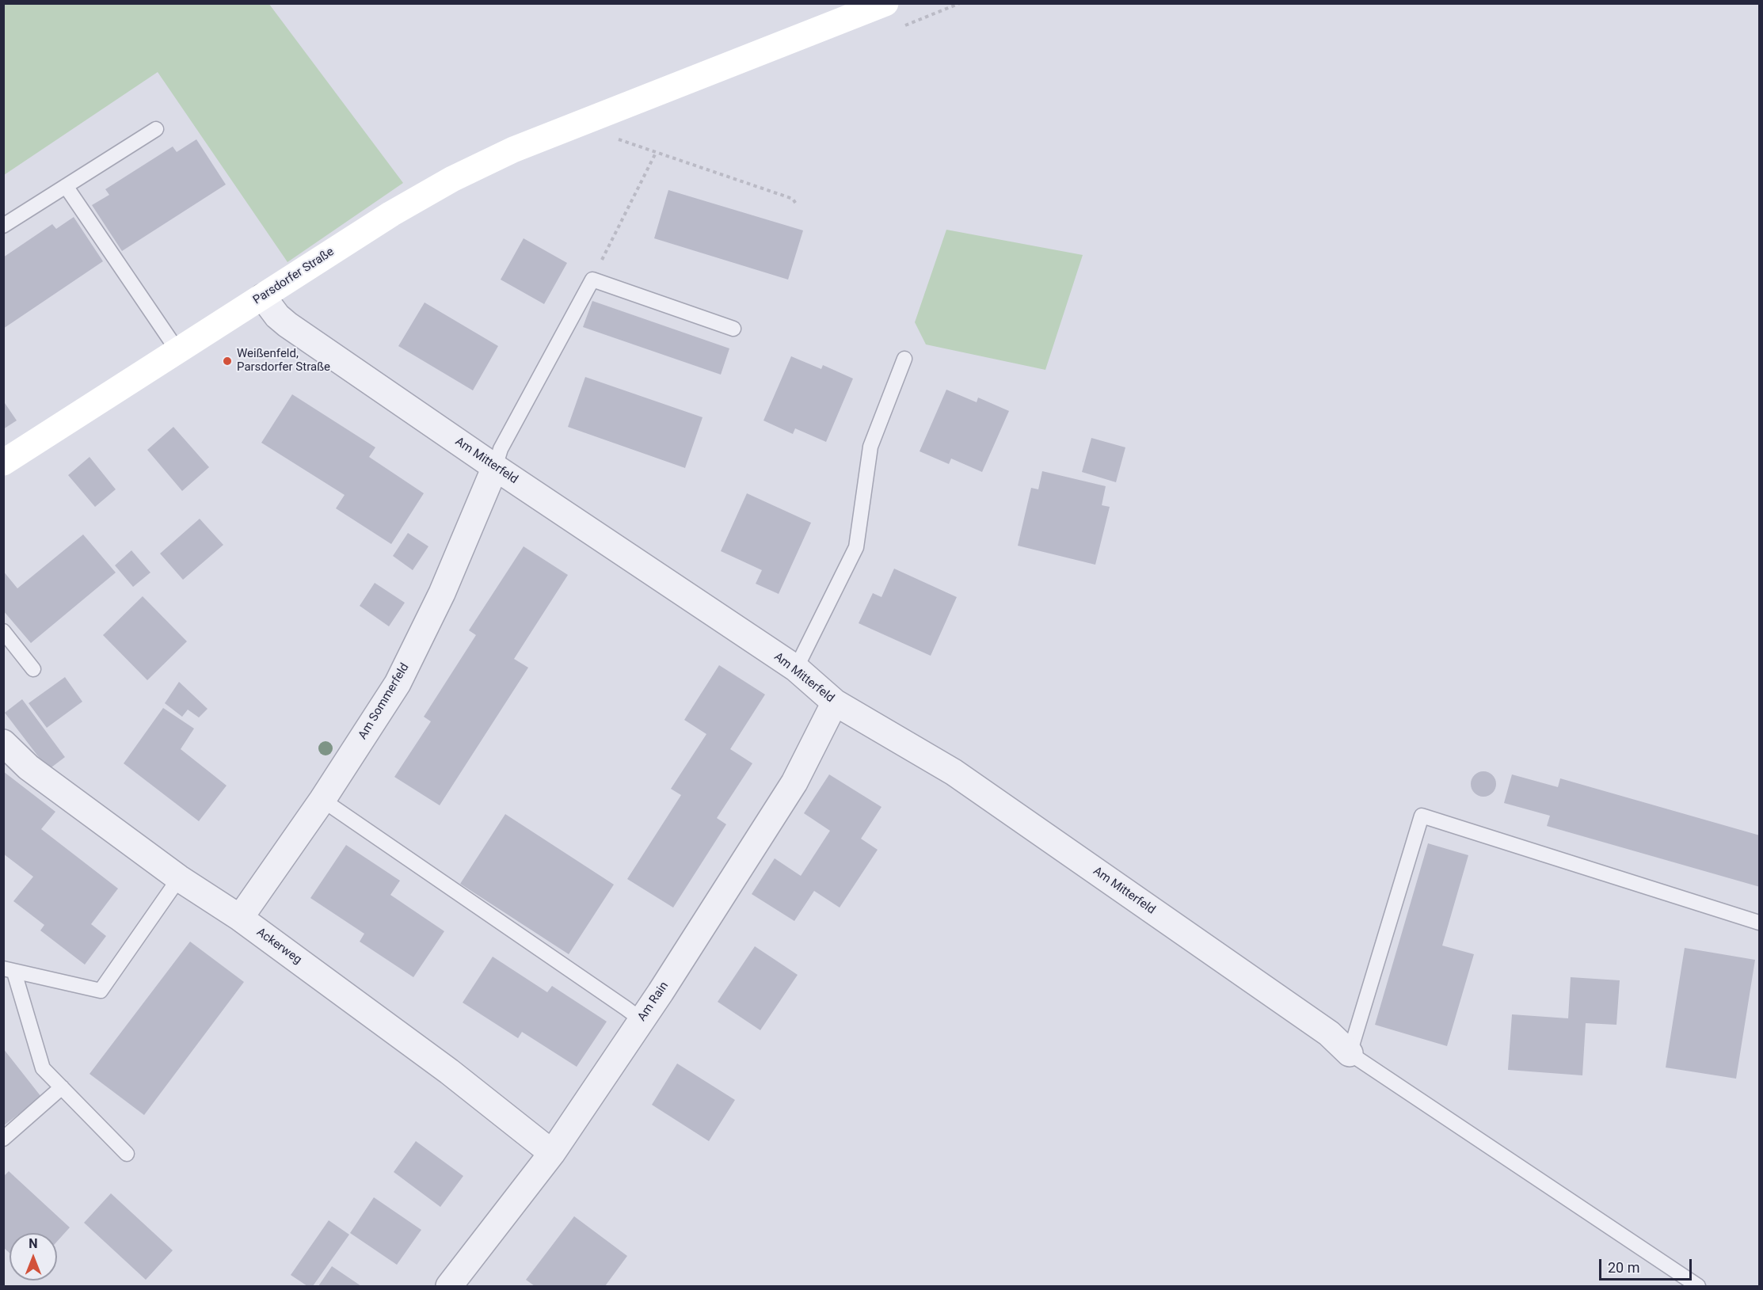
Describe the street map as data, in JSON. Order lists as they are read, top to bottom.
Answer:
{
  "streets": {
    "street": [
      "Parsdorfer Straße",
      "Am Mitterfeld",
      "Am Sommerfeld",
      "Ackerweg",
      "Am Rain"
    ]
  },
  "crossings": [
    ["Parsdorfer Straße", "Am Mitterfeld"],
    ["Am Mitterfeld", "Am Sommerfeld"],
    ["Am Mitterfeld", "Am Rain"],
    ["Am Sommerfeld", "Ackerweg"],
    ["Ackerweg", "Am Rain"]
  ],
  "places": ["Weißenfeld, Parsdorfer Straße"],
  "scale_bar": "20 m",
  "north": "top"
}
